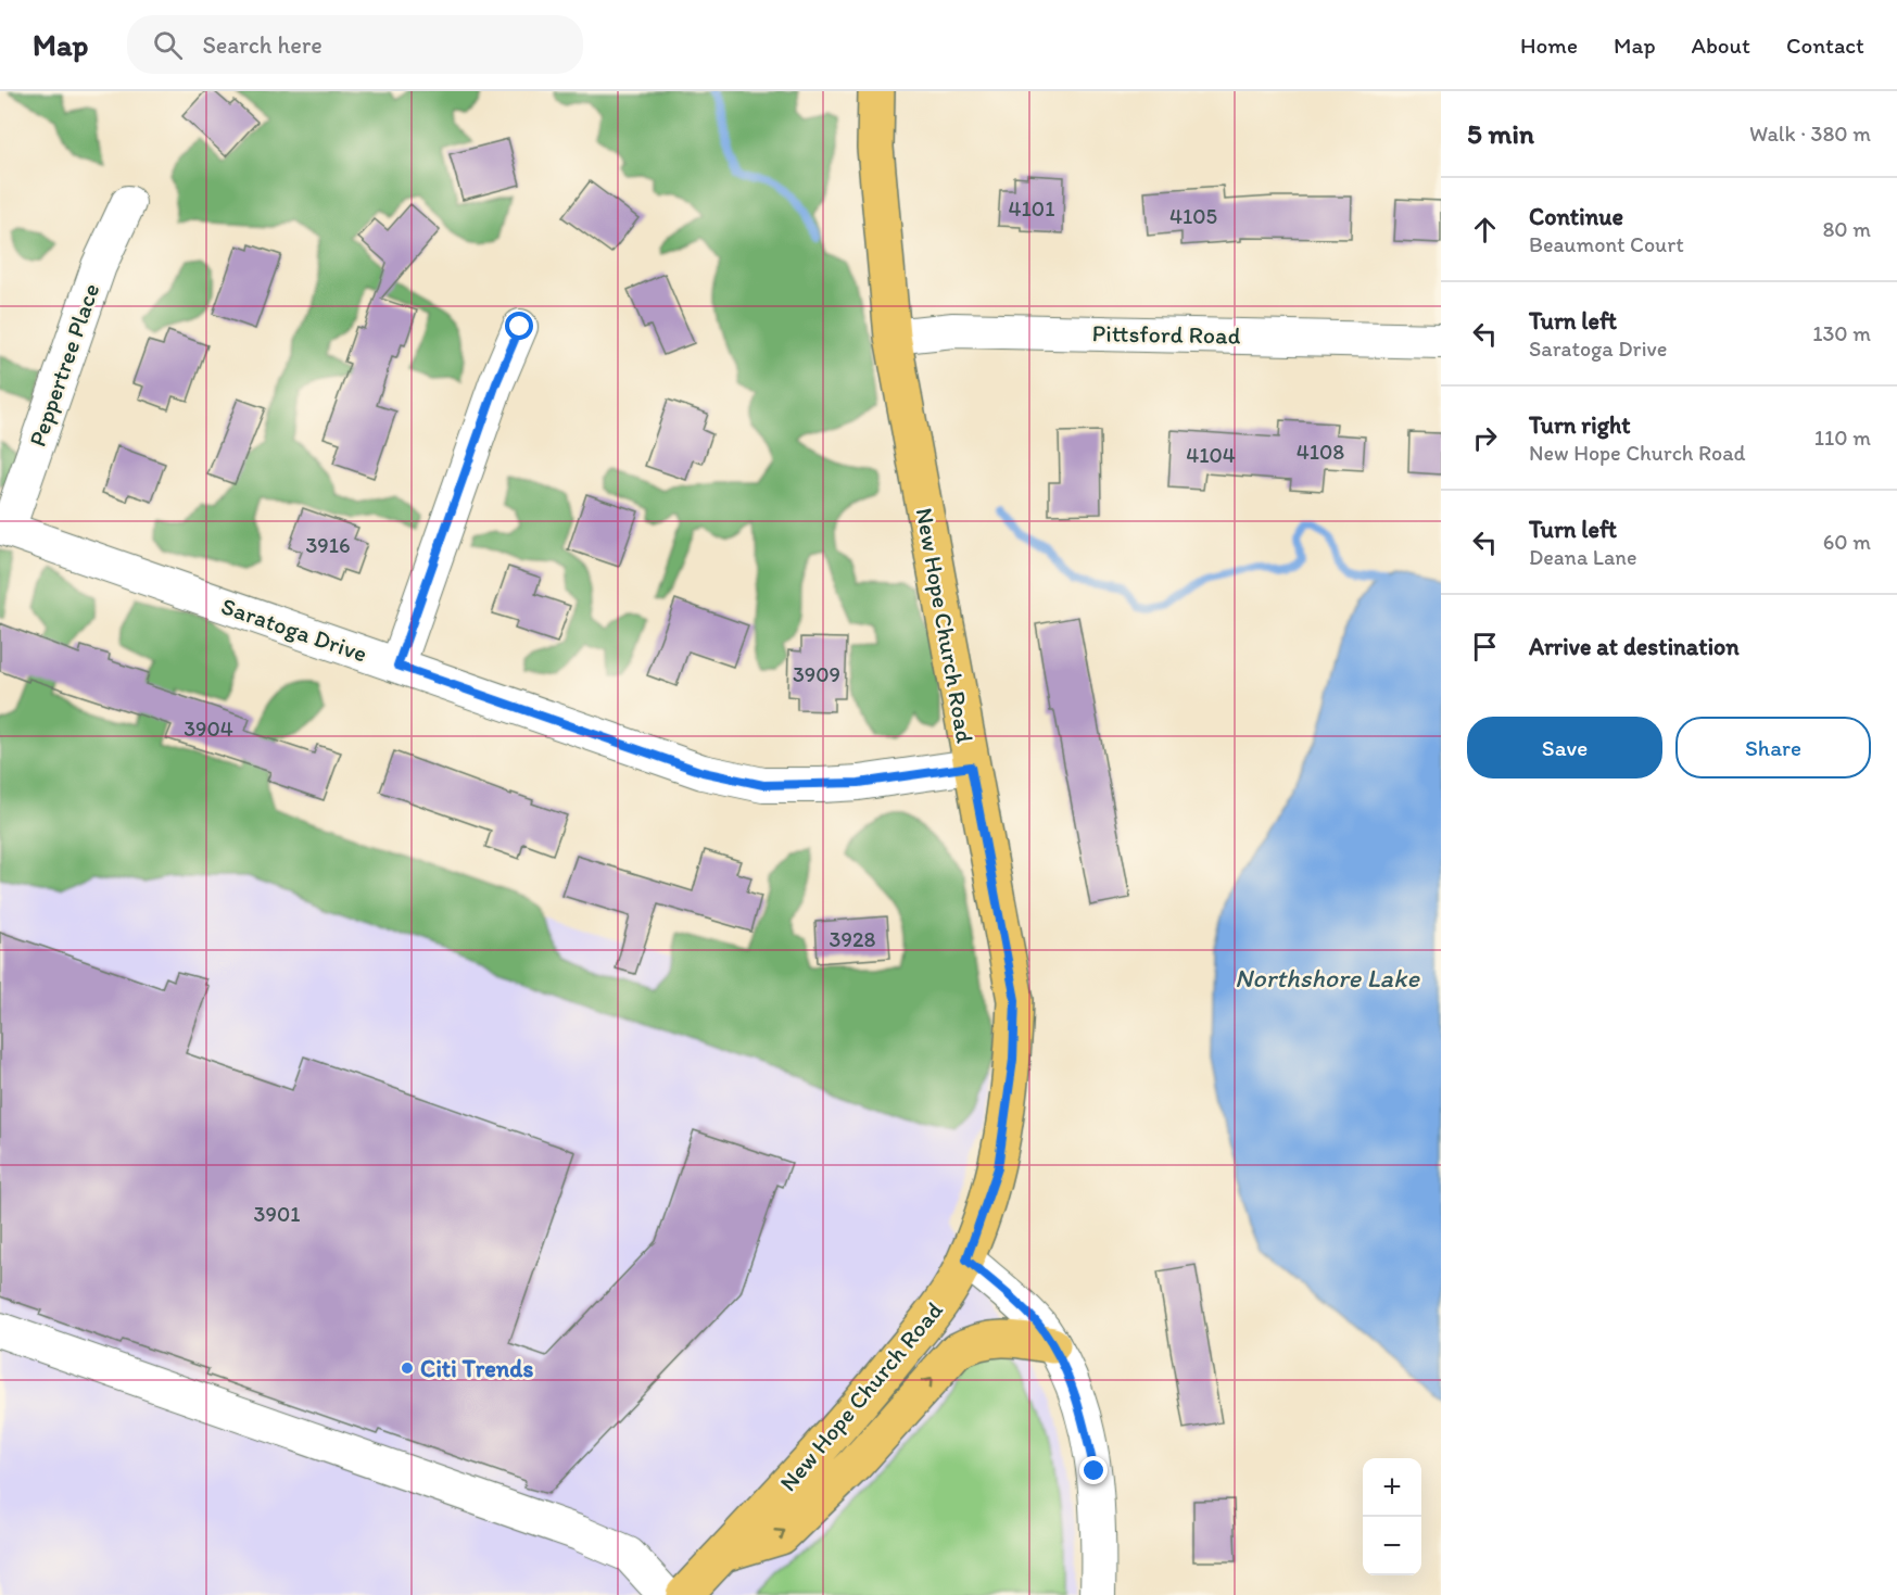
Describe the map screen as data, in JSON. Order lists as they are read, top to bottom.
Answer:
{
  "streets": {
    "main road": ["New Hope Church Road"],
    "street": ["Pittsford Road", "Peppertree Place", "Saratoga Drive"]
  },
  "crossings": [
    ["Pittsford Road", "New Hope Church Road"],
    ["Peppertree Place", "Saratoga Drive"],
    ["New Hope Church Road", "Saratoga Drive"]
  ],
  "water": ["Northshore Lake"],
  "places": ["Citi Trends"],
  "house_numbers": [
    "4101",
    "4105",
    "4108",
    "4104",
    "3916",
    "3909",
    "3904",
    "3928",
    "3901"
  ],
  "page": {
    "header": "Map",
    "search": "Search here",
    "nav": [
      "Home",
      "Map",
      "About",
      "Contact"
    ],
    "heading": ["5 min", "Walk · 380 m"],
    "list": [
      ["Continue", "Beaumont Court", "80 m"],
      ["Turn left", "Saratoga Drive", "130 m"],
      ["Turn right", "New Hope Church Road", "110 m"],
      ["Turn left", "Deana Lane", "60 m"],
      "Arrive at destination"
    ],
    "buttons": ["Save", "Share"],
    "map_buttons": ["+", "−"]
  }
}
